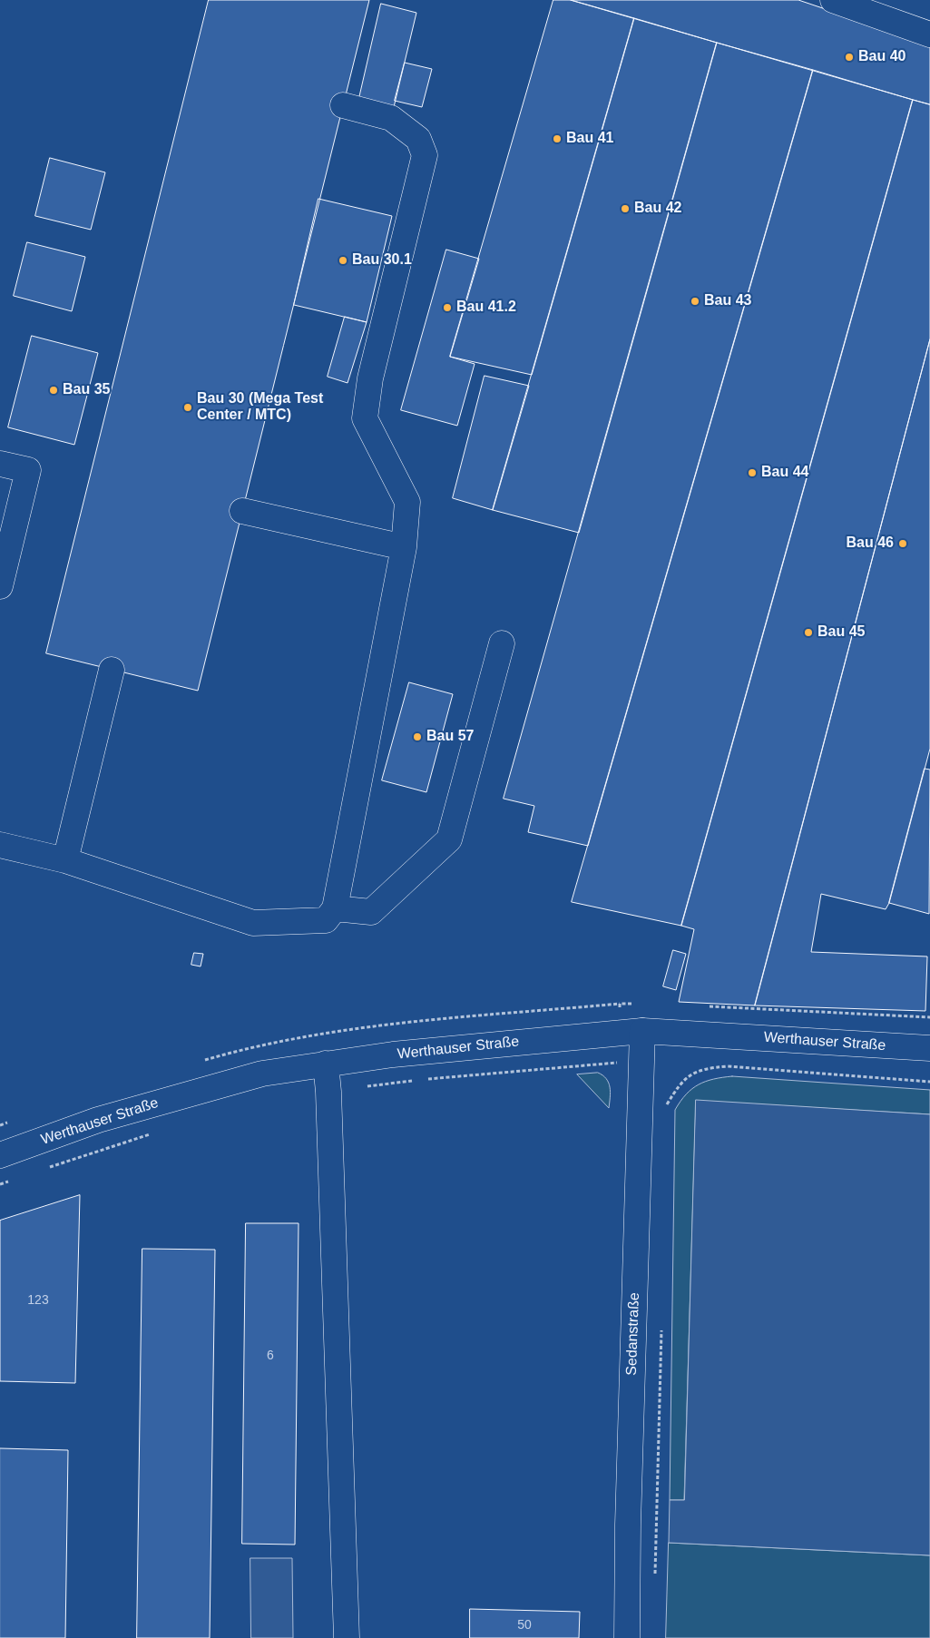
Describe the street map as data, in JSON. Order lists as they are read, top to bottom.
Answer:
{
  "streets": {
    "main road": ["Werthauser Straße", "Sedanstraße"]
  },
  "crossings": [
    ["Werthauser Straße", "Sedanstraße"]
  ],
  "places": [
    "Bau 40",
    "Bau 41",
    "Bau 42",
    "Bau 30.1",
    "Bau 43",
    "Bau 41.2",
    "Bau 35",
    "Bau 30 (Mega Test Center / MTC)",
    "Bau 44",
    "Bau 46",
    "Bau 45",
    "Bau 57"
  ],
  "house_numbers": ["123", "6", "50"]
}
